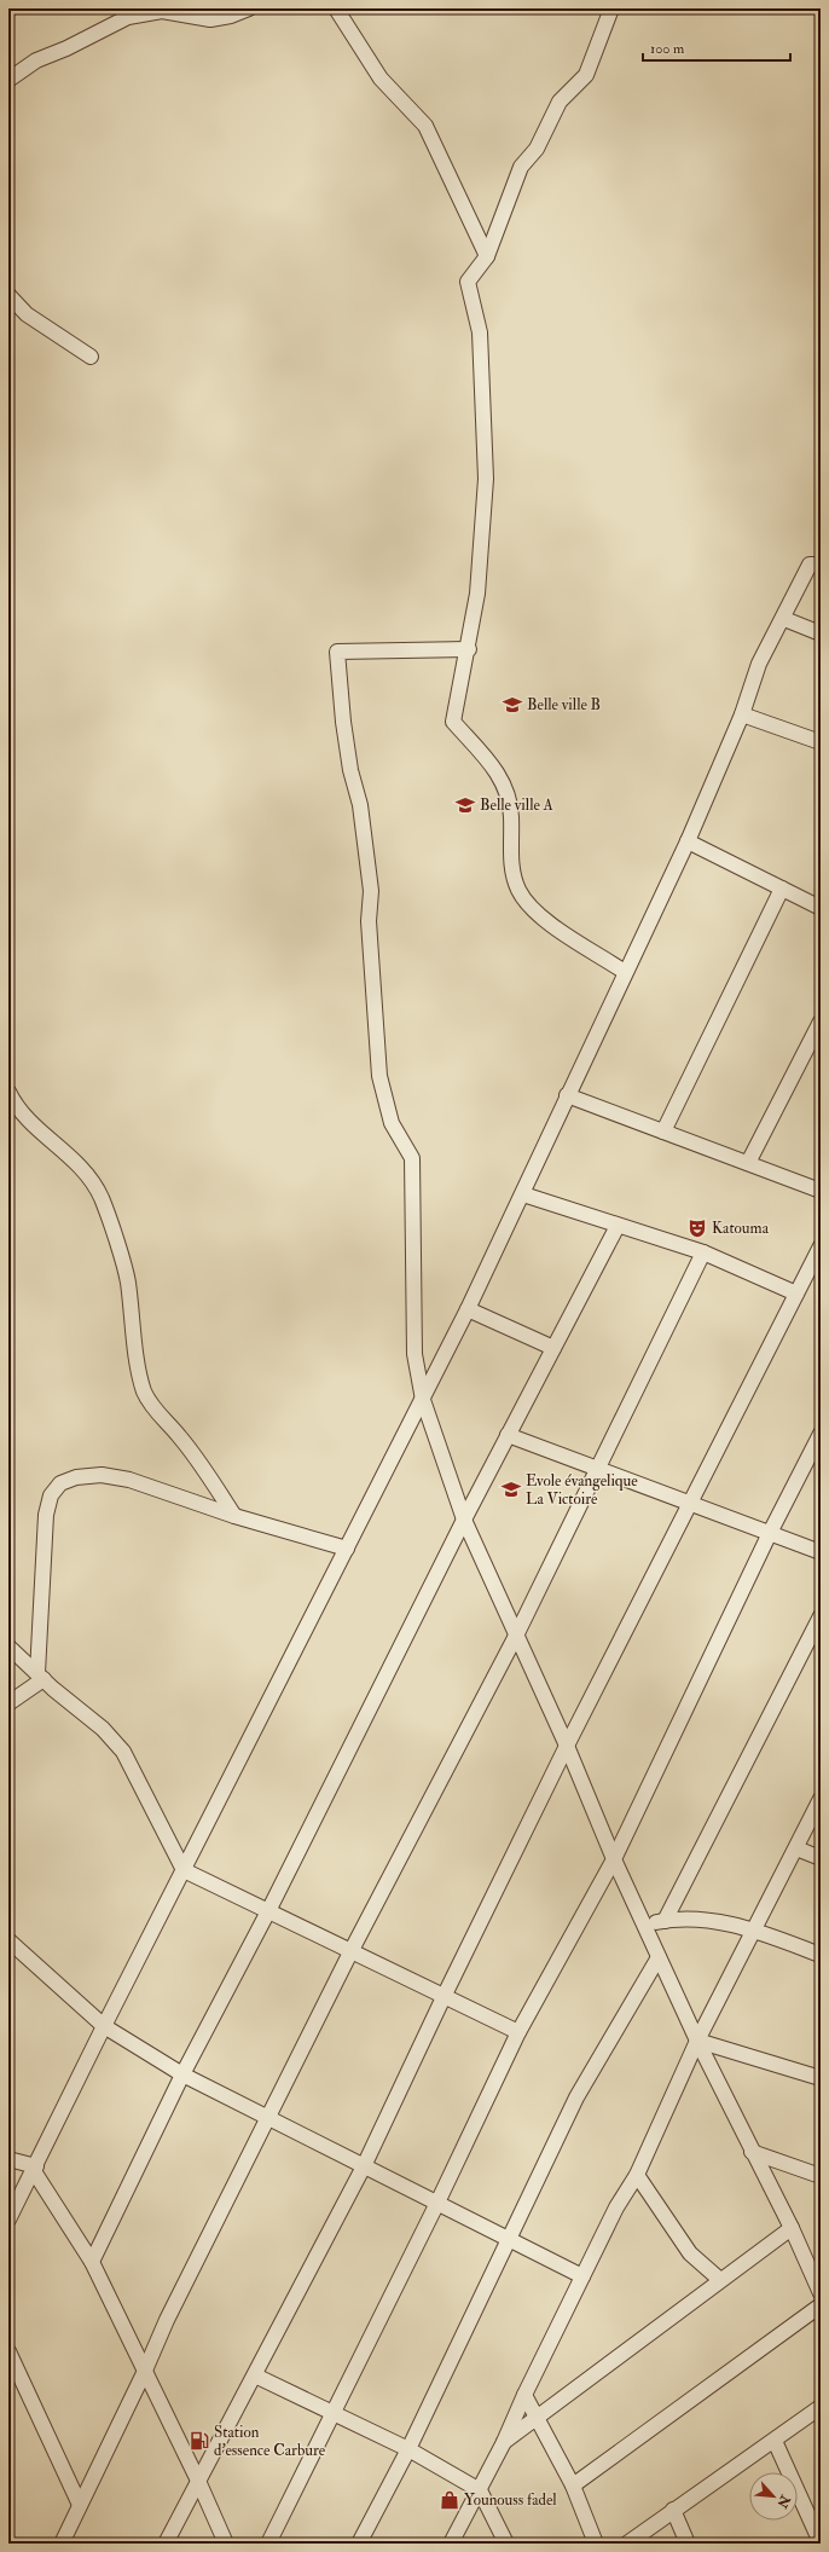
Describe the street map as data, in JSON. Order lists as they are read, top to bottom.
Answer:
{
  "places": {
    "school or university": ["Belle ville B", "Belle ville A", "Evole évangelique La Victoire"],
    "theatre": ["Katouma"],
    "fuel station": ["Station d'essence Carbure"],
    "shop": ["Younouss fadel"]
  },
  "scale_bar": "100 m",
  "north": "bottom right"
}
